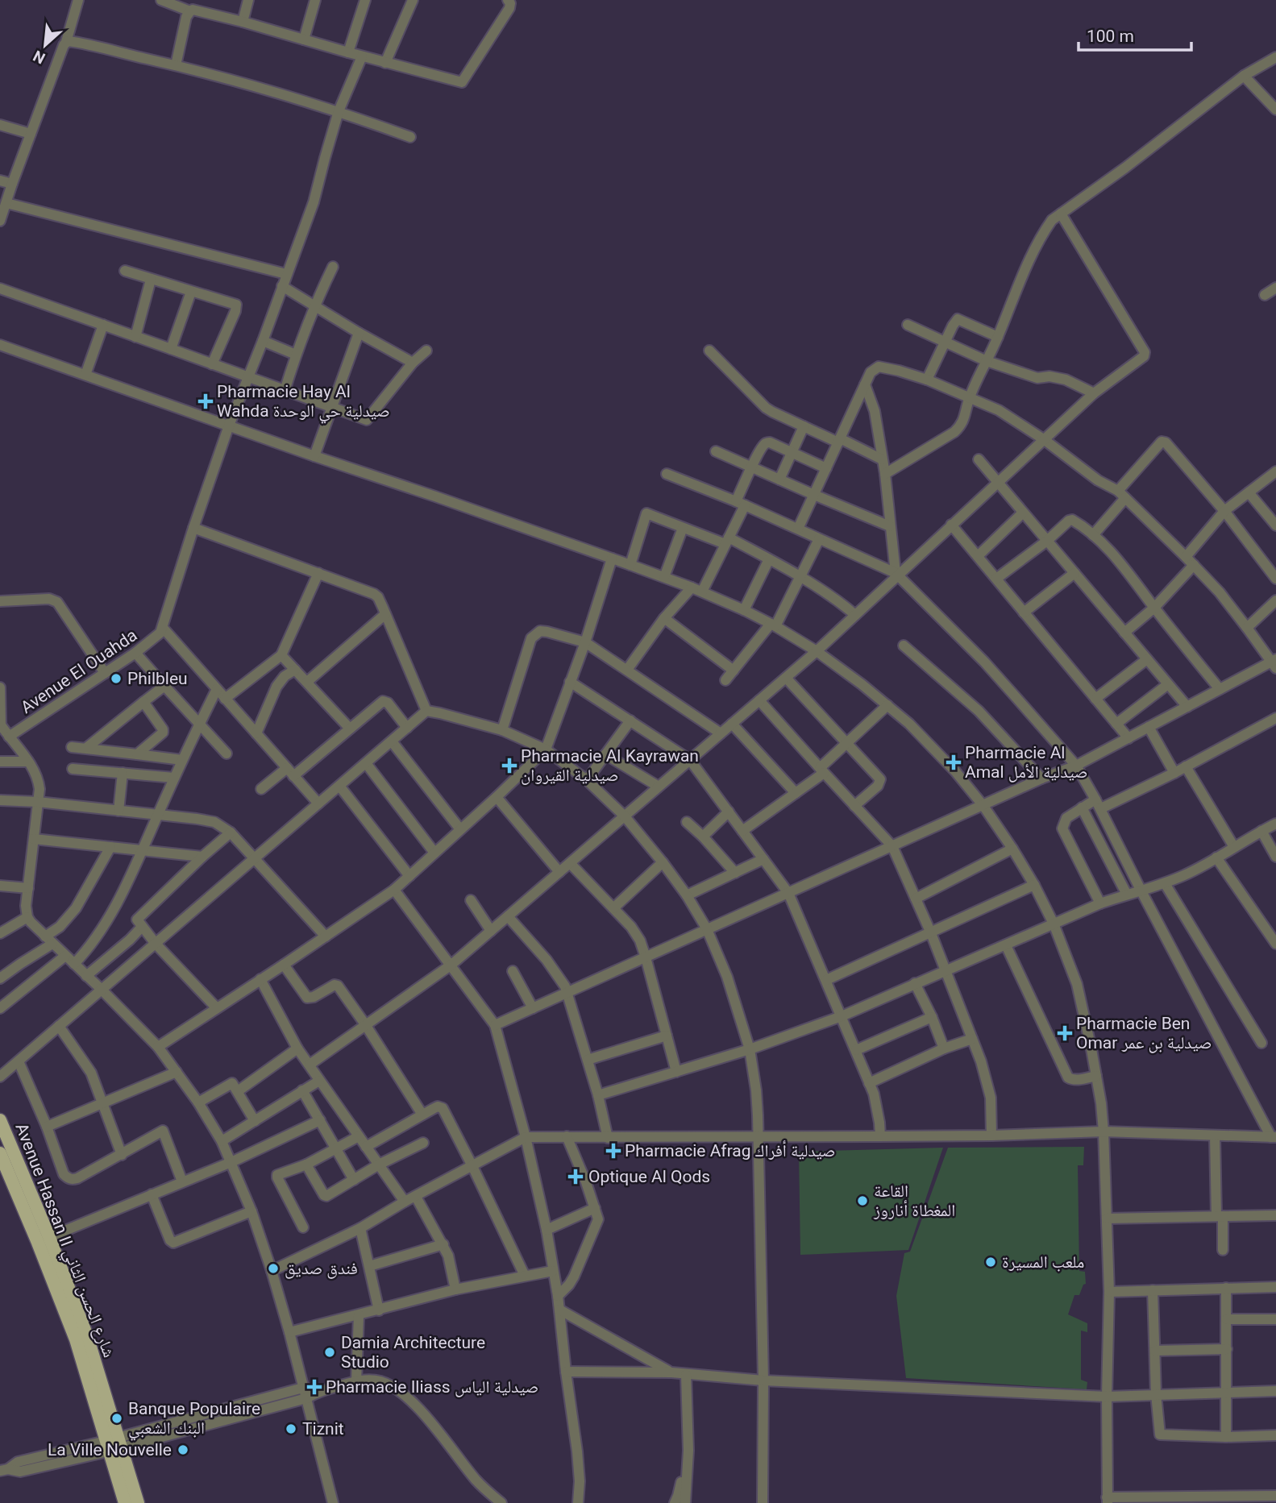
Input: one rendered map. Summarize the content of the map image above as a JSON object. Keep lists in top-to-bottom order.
{
  "streets": {
    "main road": ["Avenue Hassan II شارع الحسن الثاني"],
    "street": ["Avenue El Ouahda"]
  },
  "places": {
    "health": [
      "Pharmacie Hay Al Wahda صيدلية حي الوحدة",
      "Pharmacie Al Amal صيدلية الأمل",
      "Pharmacie Al Kayrawan صيدلية القيروان",
      "Pharmacie Ben Omar صيدلية بن عمر",
      "Pharmacie Afrag صيدلية أفراك",
      "Optique Al Qods",
      "Pharmacie Iliass صيدلية الياس"
    ],
    "other": [
      "Philbleu",
      "القاعة المغطاة أناروز",
      "ملعب المسيرة",
      "فندق صديق",
      "Damia Architecture Studio",
      "Banque Populaire البنك الشعبي",
      "Tiznit",
      "La Ville Nouvelle"
    ]
  },
  "scale_bar": "100 m",
  "north": "bottom left"
}
